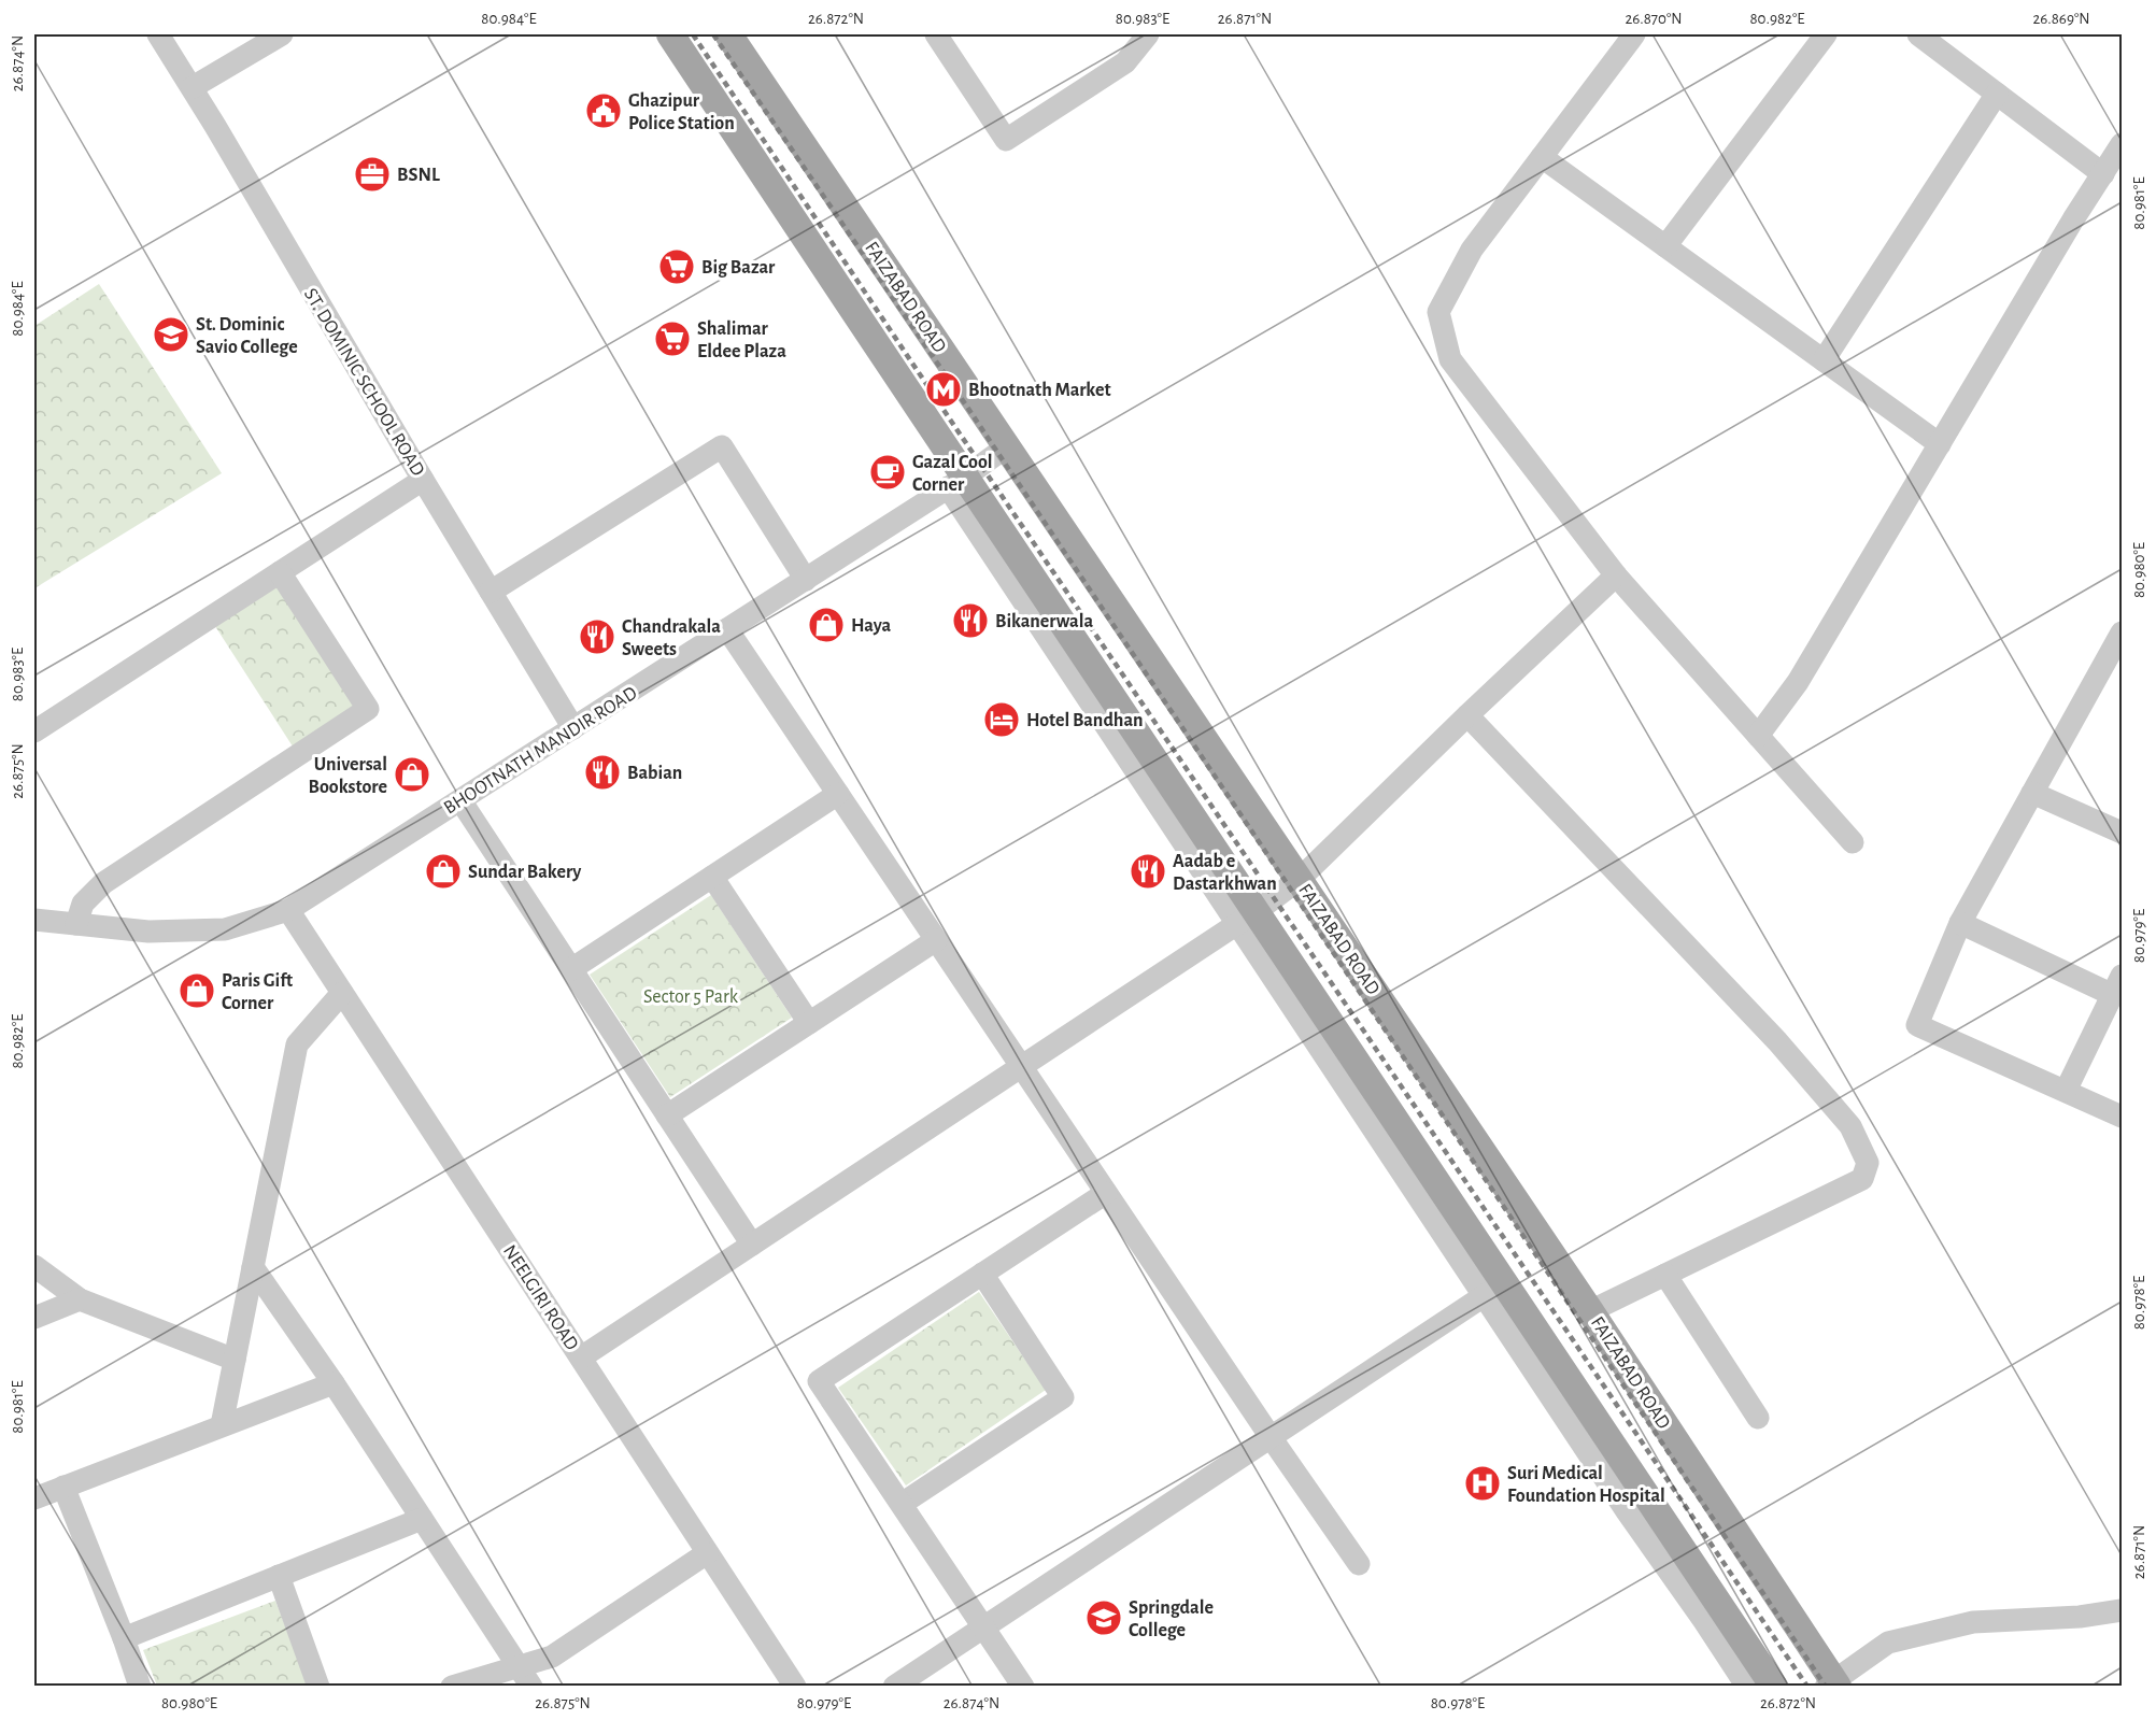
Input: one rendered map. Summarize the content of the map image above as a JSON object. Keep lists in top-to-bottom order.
{
  "streets": {
    "main road": ["FAIZABAD ROAD"],
    "street": ["ST. DOMINIC SCHOOL ROAD", "BHOOTNATH MANDIR ROAD", "NEELGIRI ROAD"]
  },
  "crossings": [
    ["FAIZABAD ROAD", "BHOOTNATH MANDIR ROAD"],
    ["ST. DOMINIC SCHOOL ROAD", "BHOOTNATH MANDIR ROAD"],
    ["BHOOTNATH MANDIR ROAD", "NEELGIRI ROAD"]
  ],
  "parks": ["Sector 5 Park"],
  "places": {
    "public building": ["Ghazipur Police Station"],
    "office": ["BSNL"],
    "supermarket": ["Big Bazar", "Shalimar Eldee Plaza"],
    "school or university": ["St. Dominic Savio College", "Springdale College"],
    "metro station": ["Bhootnath Market"],
    "cafe": ["Gazal Cool Corner"],
    "restaurant": [
      "Bikanerwala",
      "Chandrakala Sweets",
      "Babian",
      "Aadab e Dastarkhwan"
    ],
    "shop": [
      "Haya",
      "Universal Bookstore",
      "Sundar Bakery",
      "Paris Gift Corner"
    ],
    "hotel": ["Hotel Bandhan"],
    "hospital": ["Suri Medical Foundation Hospital"]
  },
  "coordinates": [
    "80.984°E",
    "26.872°N",
    "80.983°E",
    "26.871°N",
    "26.870°N",
    "80.982°E",
    "26.869°N",
    "26.874°N",
    "80.981°E",
    "80.980°E",
    "26.875°N",
    "80.979°E",
    "80.978°E"
  ]
}
